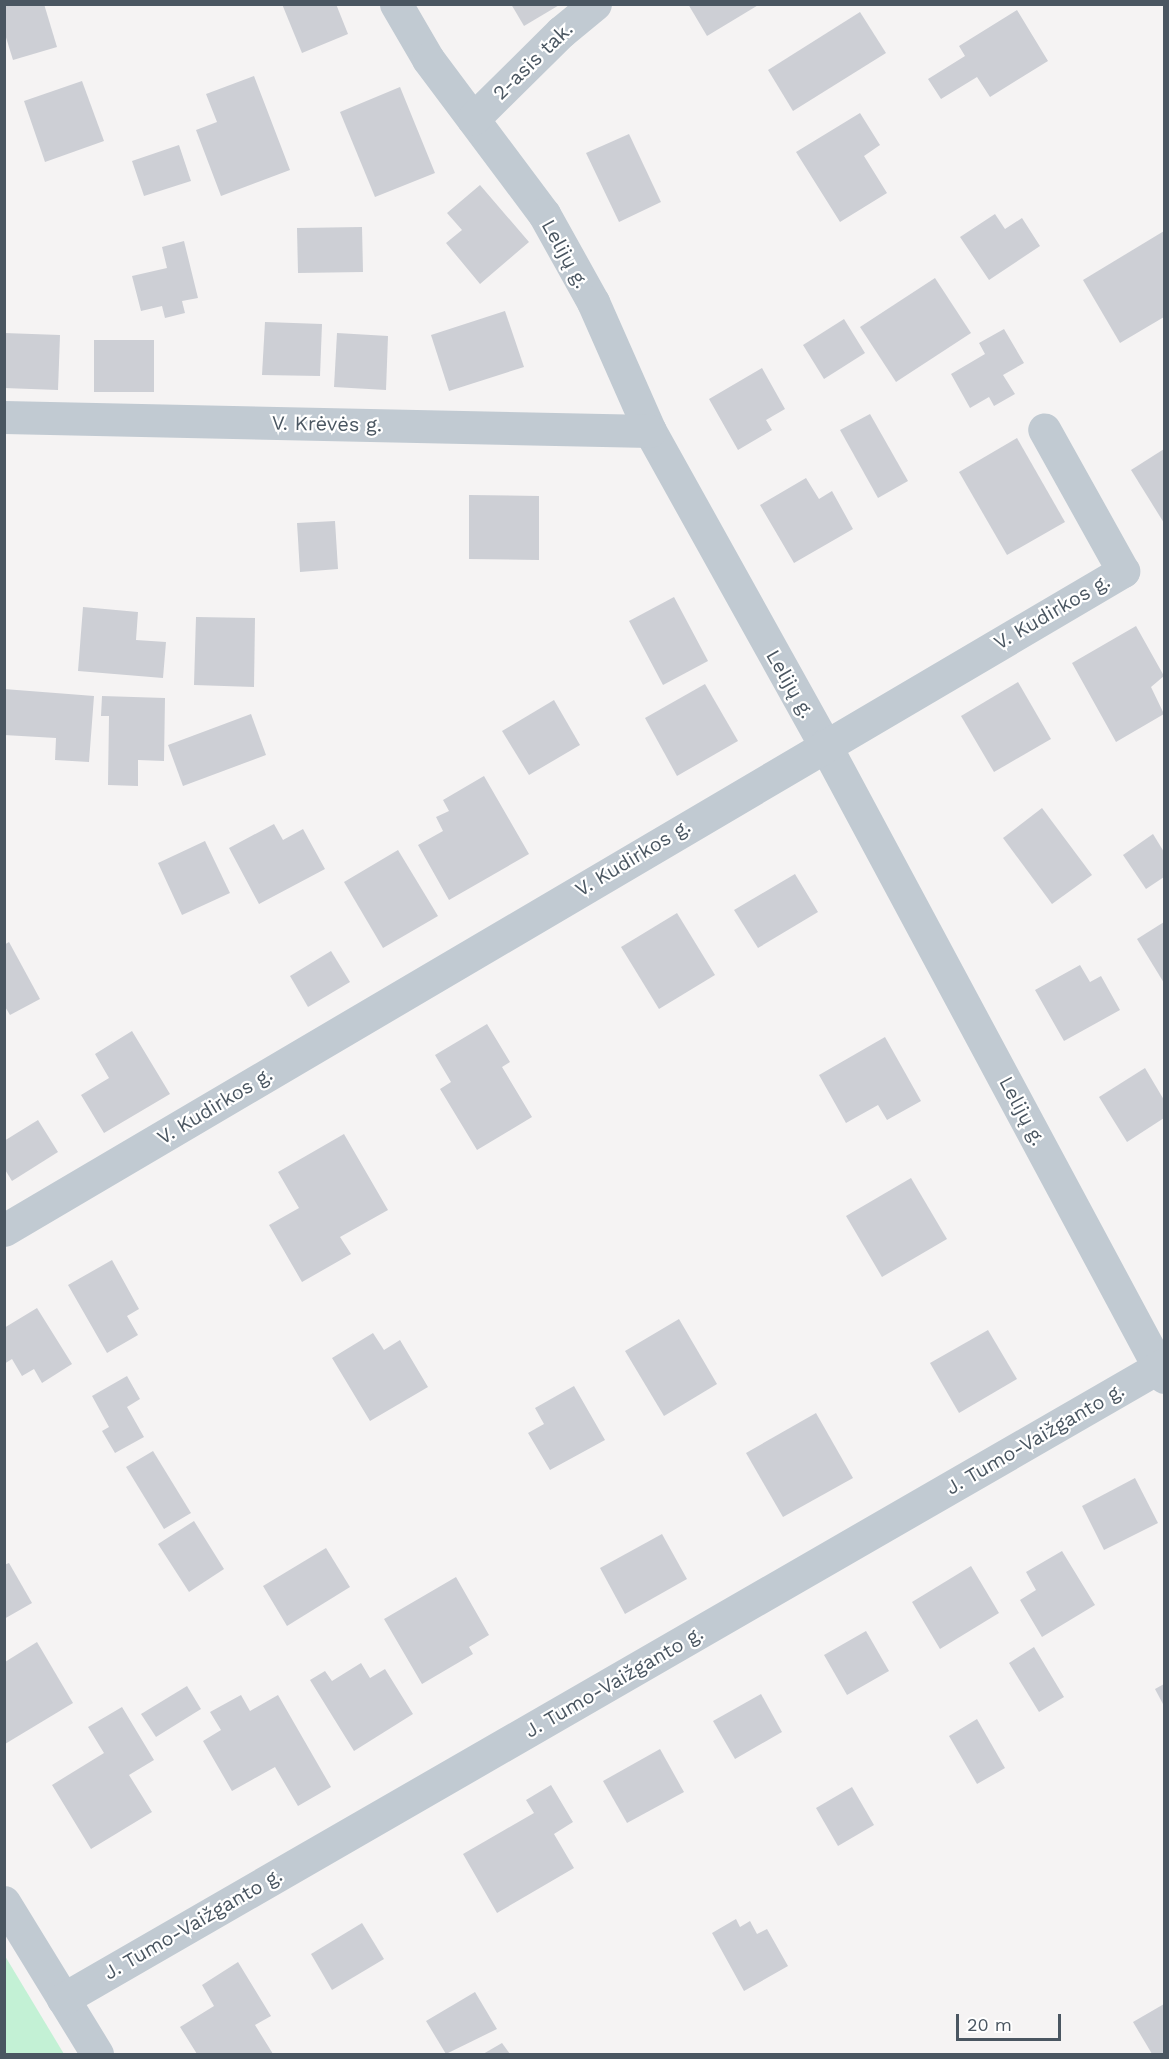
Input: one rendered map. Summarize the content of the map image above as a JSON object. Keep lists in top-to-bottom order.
{
  "streets": {
    "street": [
      "2-asis tak.",
      "Lelijų g.",
      "V. Krėvės g.",
      "V. Kudirkos g.",
      "J. Tumo-Vaižganto g."
    ]
  },
  "crossings": [
    ["2-asis tak.", "Lelijų g."],
    ["Lelijų g.", "V. Krėvės g."],
    ["Lelijų g.", "V. Kudirkos g."],
    ["Lelijų g.", "J. Tumo-Vaižganto g."]
  ],
  "scale_bar": "20 m"
}
